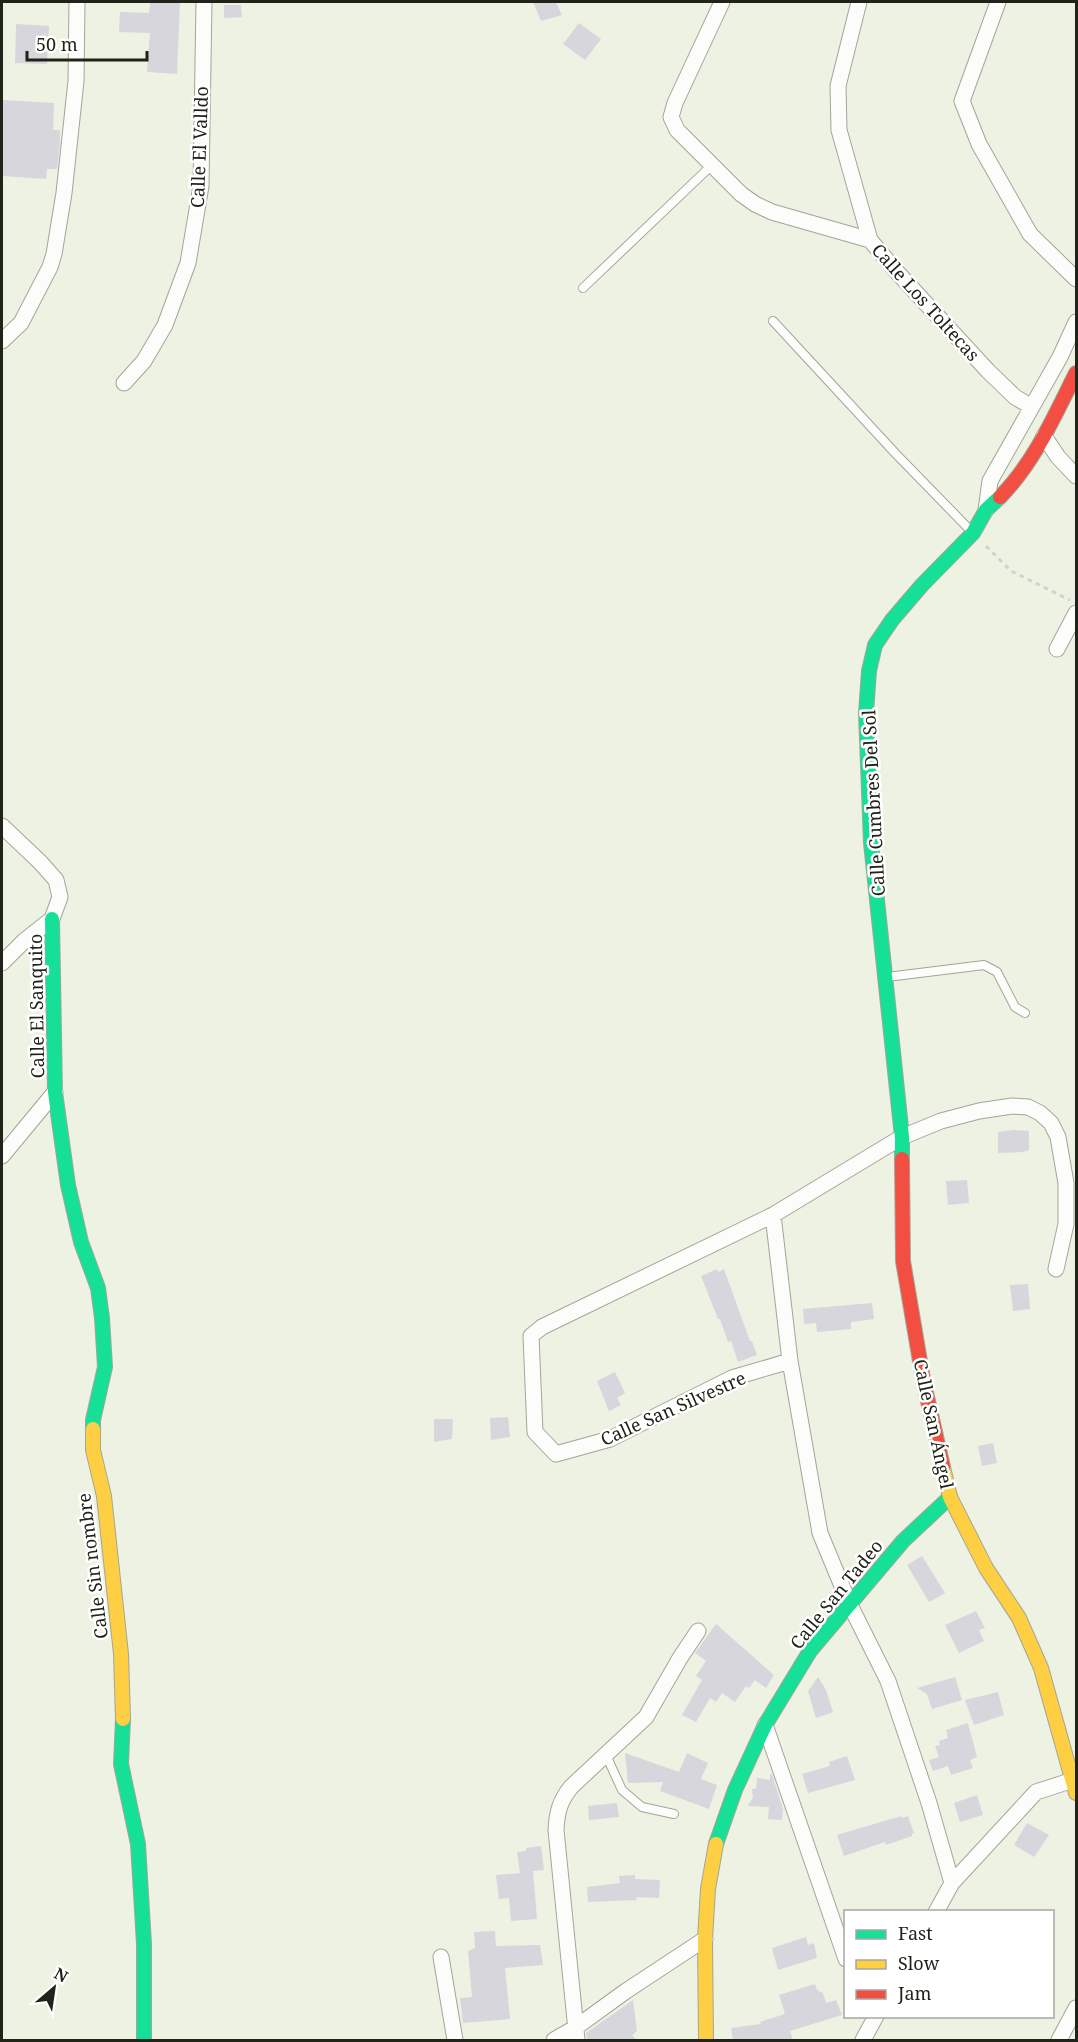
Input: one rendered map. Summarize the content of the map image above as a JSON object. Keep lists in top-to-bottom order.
{
  "streets": {
    "street": [
      "Calle El Valldo",
      "Calle Los Toltecas",
      "Calle Cumbres Del Sol",
      "Calle El Sanquito",
      "Calle San Silvestre",
      "Calle San Ángel",
      "Calle Sin nombre",
      "Calle San Tadeo"
    ]
  },
  "crossings": [
    ["Calle Los Toltecas", "Calle Cumbres Del Sol"],
    ["Calle Cumbres Del Sol", "Calle San Ángel"],
    ["Calle El Sanquito", "Calle Sin nombre"],
    ["Calle San Ángel", "Calle San Tadeo"]
  ],
  "legend": ["Fast", "Slow", "Jam"],
  "scale_bar": "50 m",
  "north": "top right"
}
